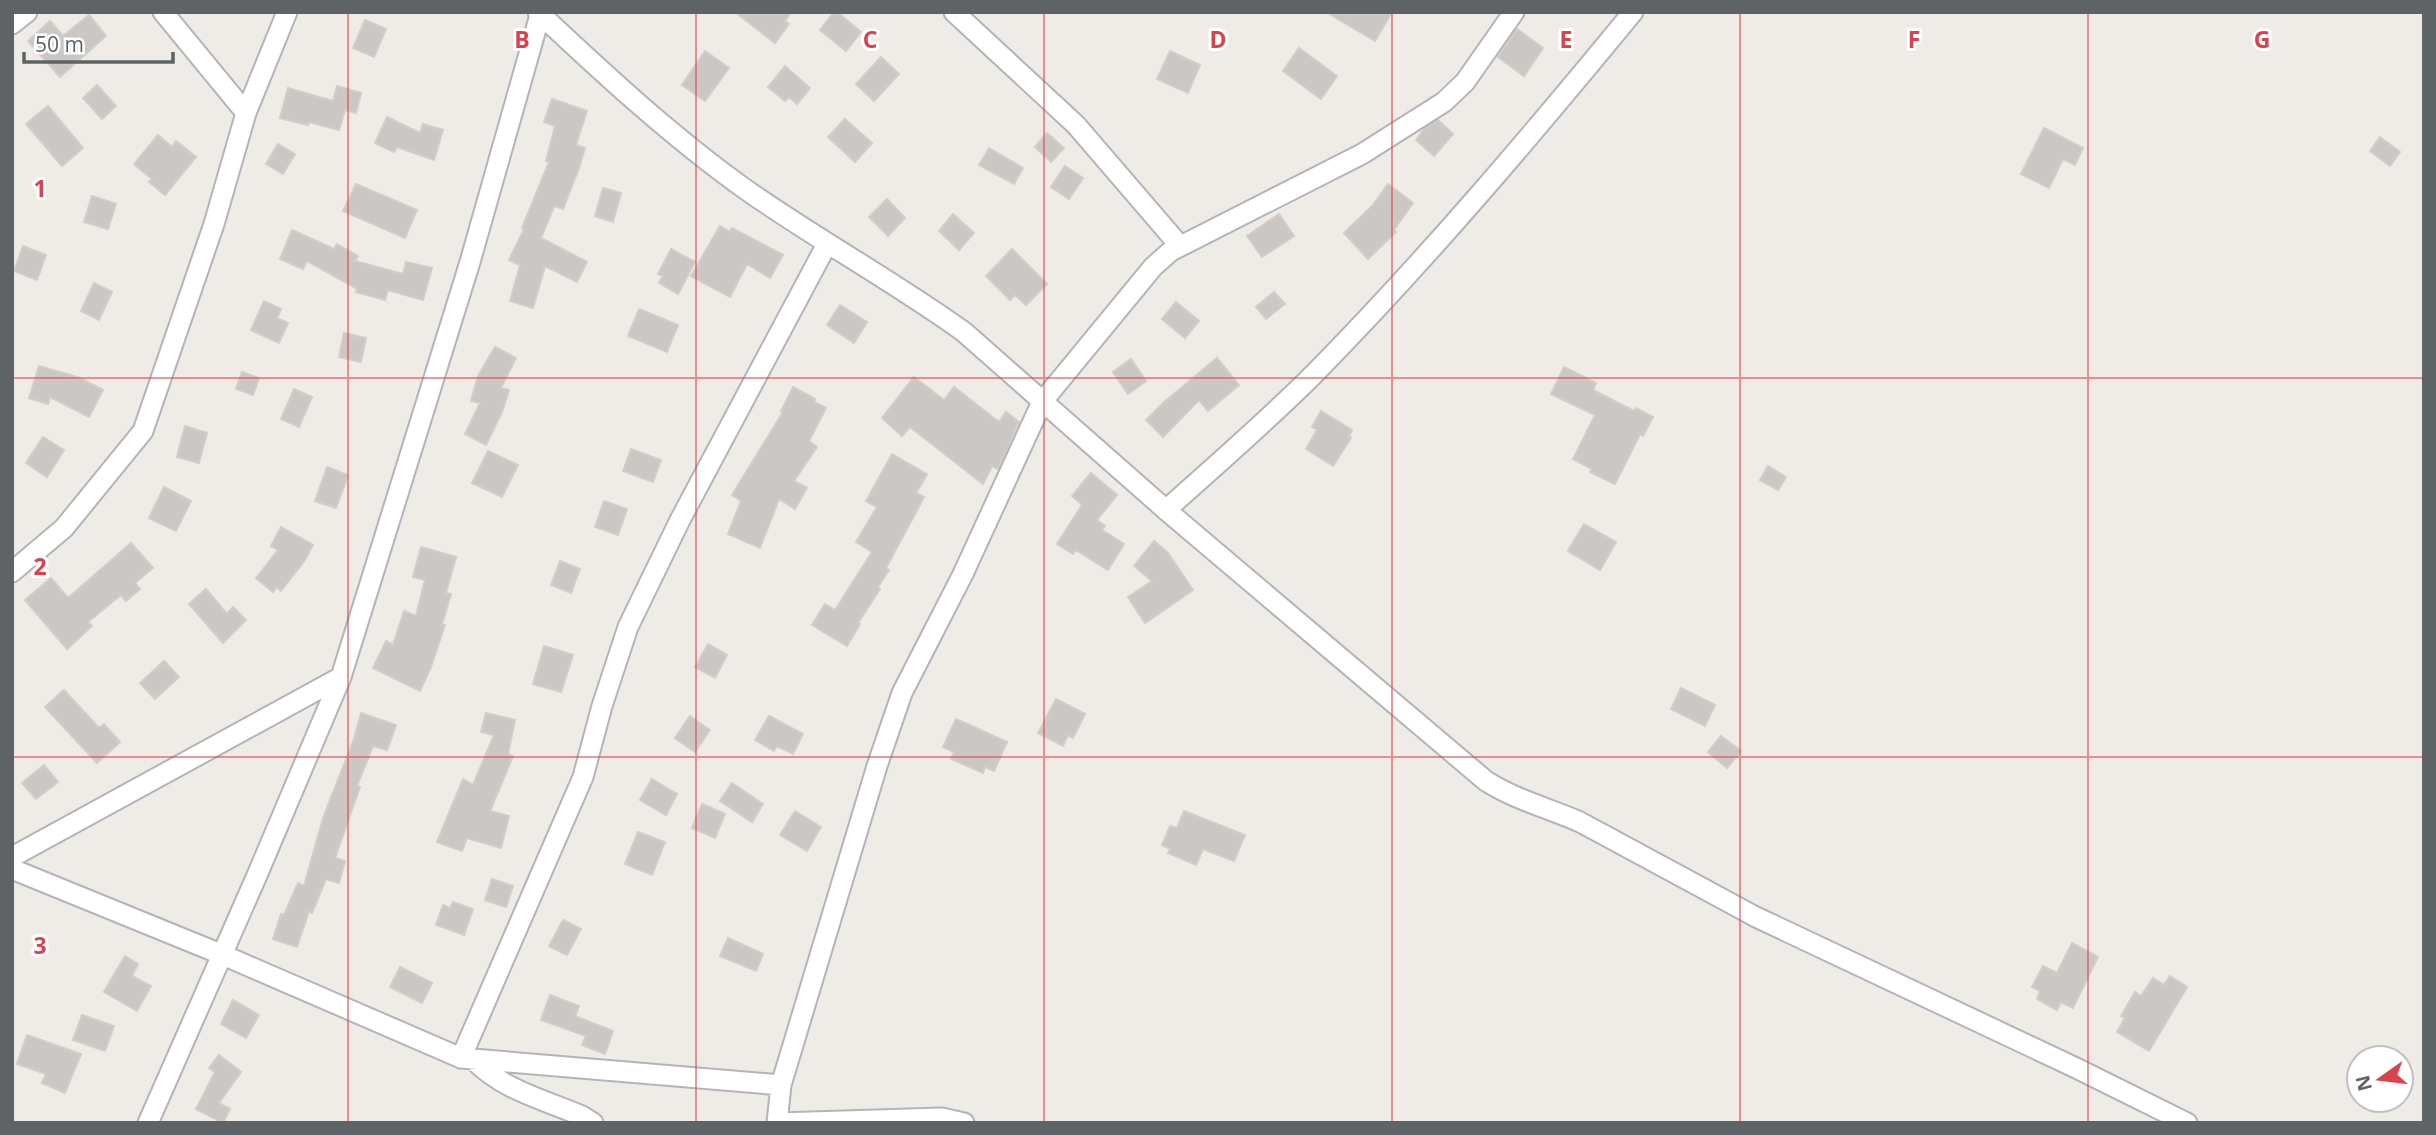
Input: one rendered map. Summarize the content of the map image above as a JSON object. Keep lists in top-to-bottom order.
{
  "scale_bar": "50 m",
  "north": "left",
  "grid": {
    "columns": [
      "B",
      "C",
      "D",
      "E",
      "F",
      "G"
    ],
    "rows": ["1", "2", "3"]
  }
}
